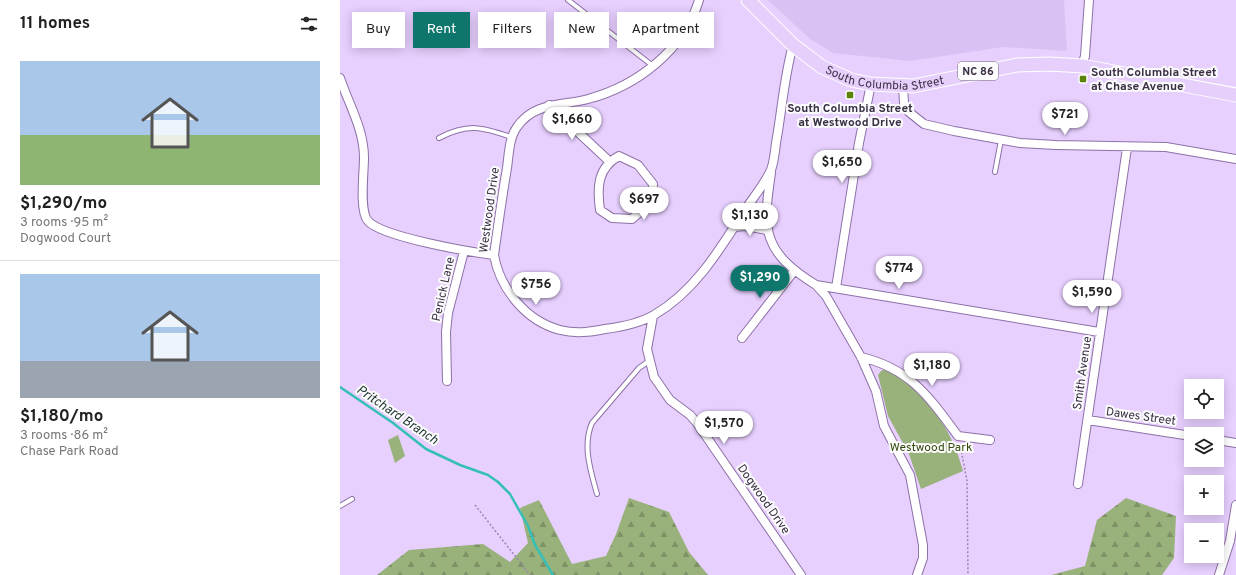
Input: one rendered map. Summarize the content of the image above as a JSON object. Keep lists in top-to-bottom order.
{
  "streets": {
    "main road": ["NC 86", "South Columbia Street"],
    "street": [
      "Westwood Drive",
      "Penick Lane",
      "Smith Avenue",
      "Dawes Street",
      "Dogwood Drive"
    ]
  },
  "crossings": [
    ["South Columbia Street", "Westwood Drive"],
    ["Westwood Drive", "Dogwood Drive"],
    ["Smith Avenue", "Dawes Street"]
  ],
  "water": ["Pritchard Branch"],
  "parks": ["Westwood Park"],
  "places": {
    "transit": ["South Columbia Street at Chase Avenue", "South Columbia Street at Westwood Drive"]
  },
  "page": {
    "heading": "11 homes",
    "chip": [
      "Buy",
      "Rent",
      "Filters",
      "New",
      "Apartment"
    ],
    "list": [
      {
        "name": "$1,290/mo",
        "note": "3 rooms · 95 m² · Dogwood Court"
      },
      {
        "name": "$1,180/mo",
        "note": "3 rooms · 86 m² · Chase Park Road"
      }
    ],
    "price": [
      "$721",
      "$1,660",
      "$1,650",
      "$697",
      "$1,130",
      "$774",
      "$1,290",
      "$756",
      "$1,590",
      "$1,180",
      "$1,570"
    ],
    "map_buttons": ["+", "−"]
  }
}
